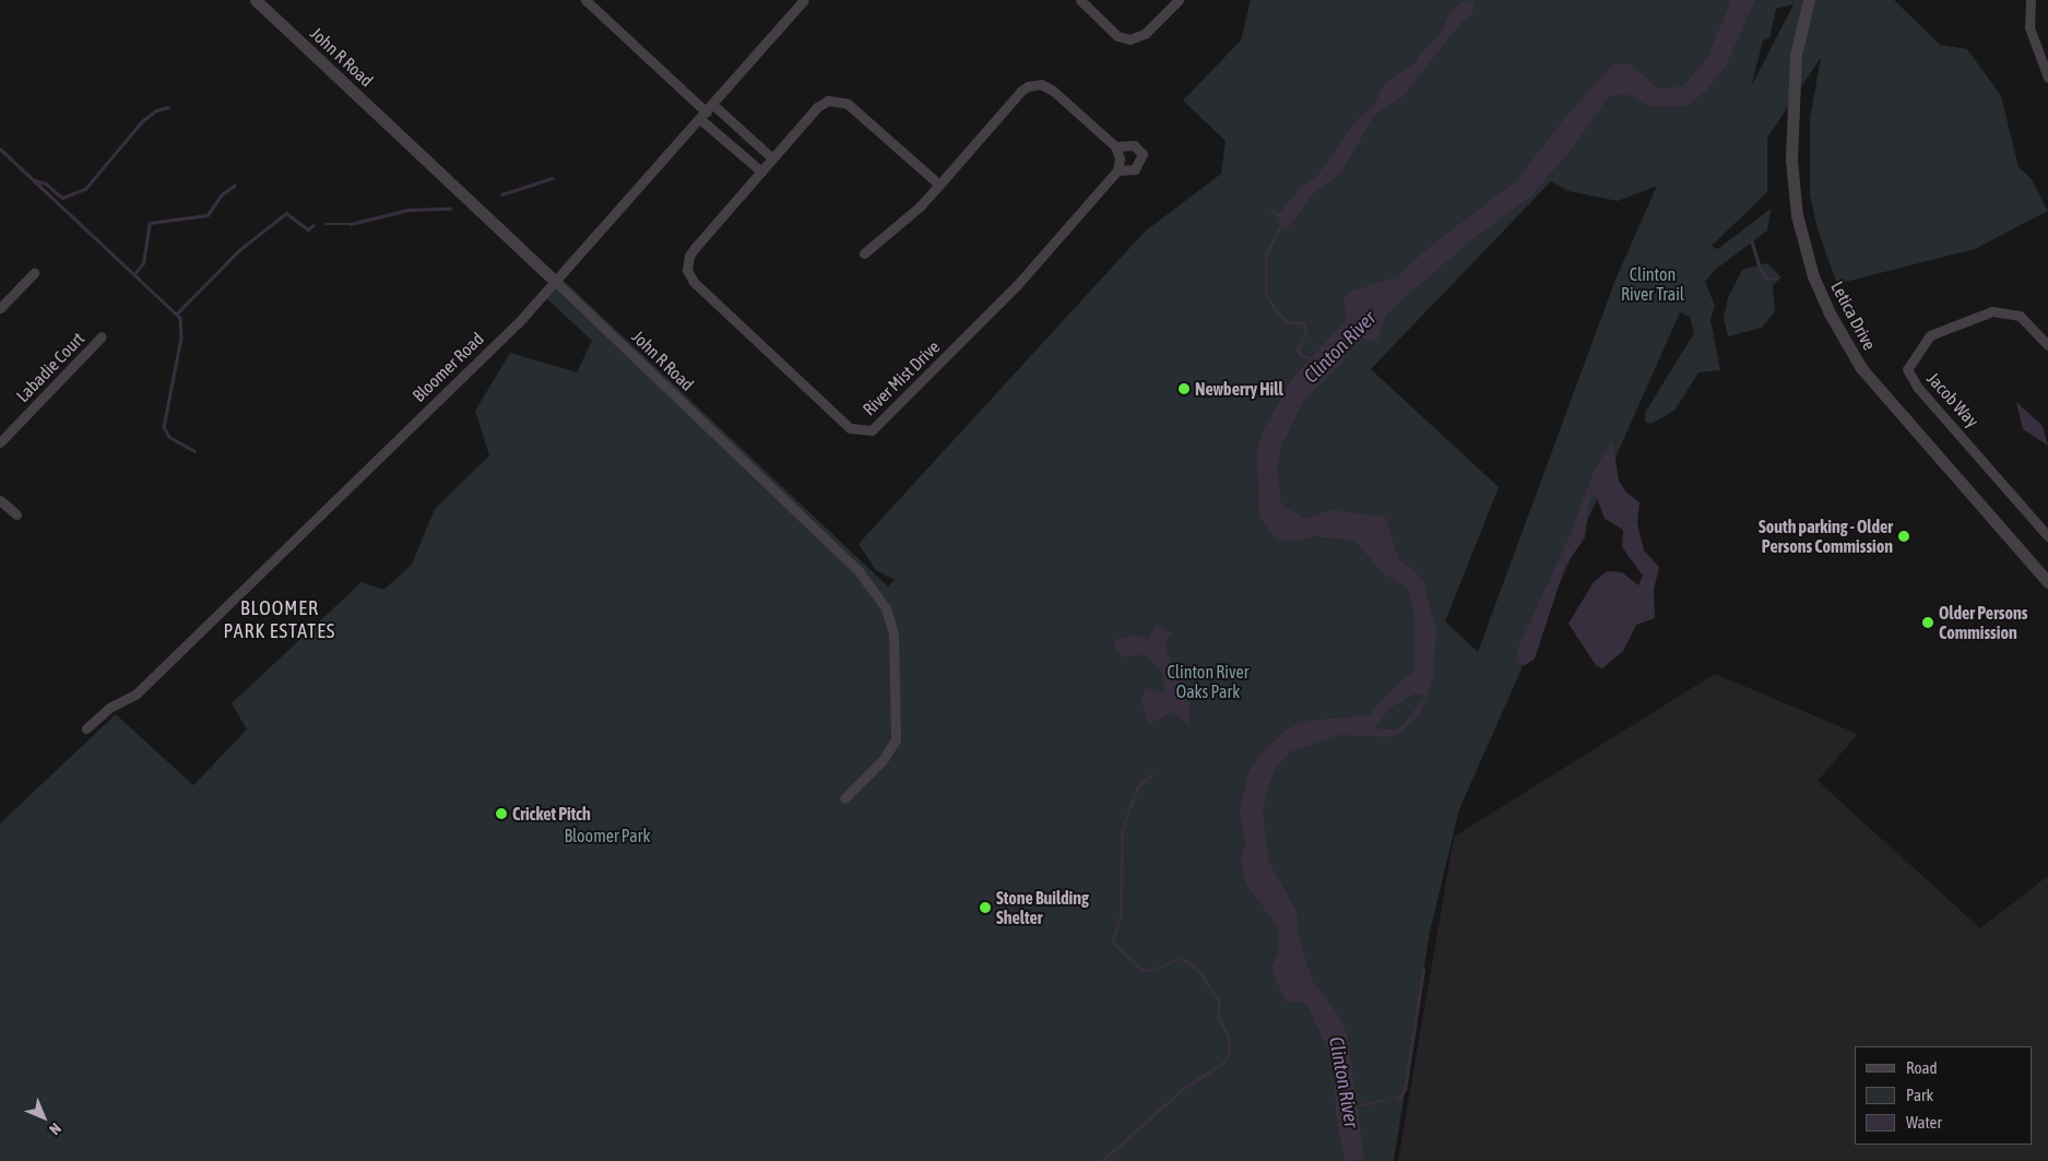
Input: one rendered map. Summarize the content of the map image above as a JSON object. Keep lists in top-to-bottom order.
{
  "streets": {
    "street": [
      "John R Road",
      "Letica Drive",
      "Labadie Court",
      "Bloomer Road",
      "River Mist Drive",
      "Jacob Way"
    ]
  },
  "crossings": [
    ["John R Road", "Bloomer Road"]
  ],
  "districts": ["BLOOMER PARK ESTATES"],
  "water": ["Clinton River"],
  "parks": ["Clinton River Trail", "Clinton River Oaks Park", "Bloomer Park"],
  "places": [
    "Newberry Hill",
    "South parking - Older Persons Commission",
    "Older Persons Commission",
    "Cricket Pitch",
    "Stone Building Shelter"
  ],
  "legend": ["Road", "Park", "Water"],
  "north": "bottom right"
}
